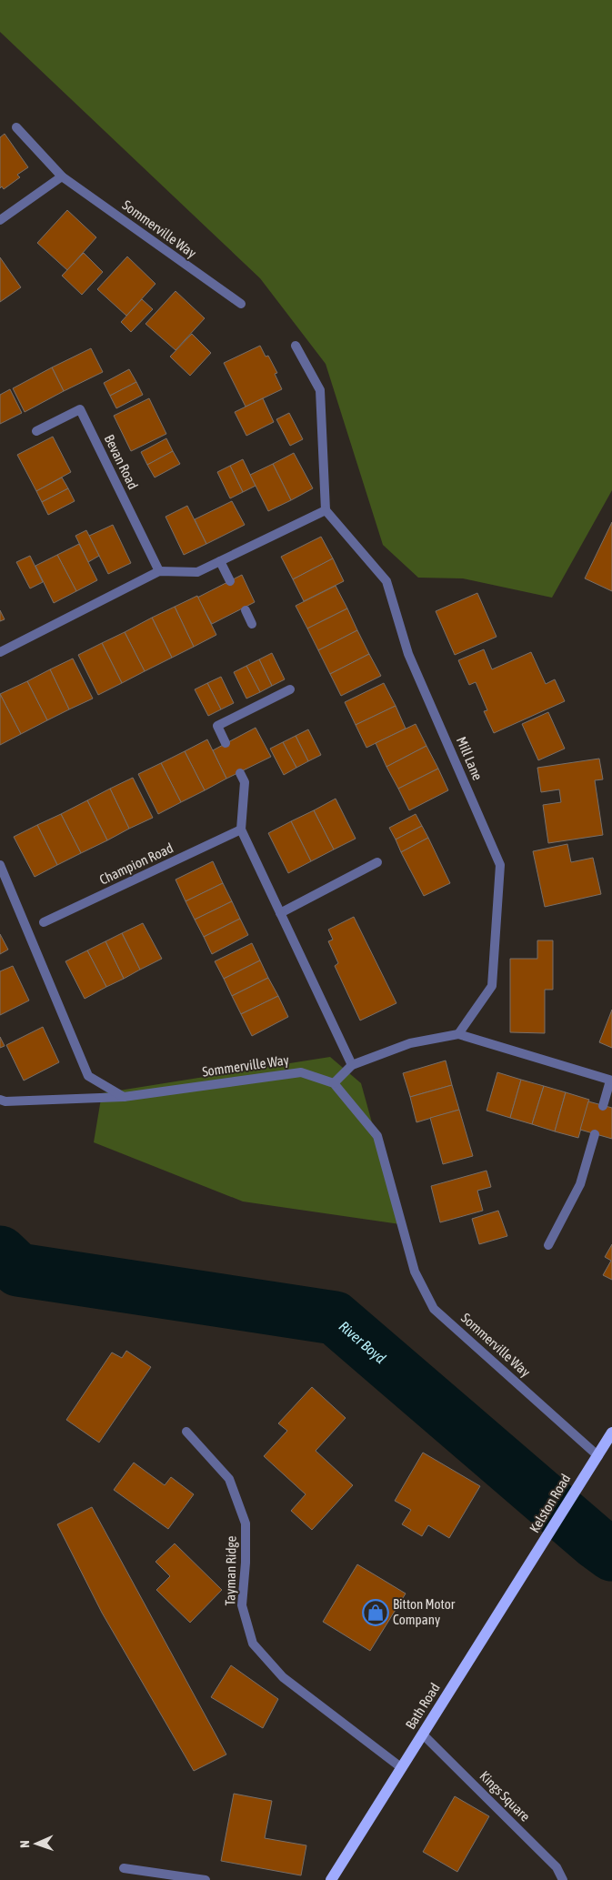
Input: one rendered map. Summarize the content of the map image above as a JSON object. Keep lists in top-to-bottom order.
{
  "streets": {
    "main road": ["Kelston Road", "Bath Road"],
    "street": [
      "Sommerville Way",
      "Bevan Road",
      "Mill Lane",
      "Champion Road",
      "Tayman Ridge",
      "Kings Square"
    ]
  },
  "crossings": [
    ["Sommerville Way", "Kelston Road"],
    ["Kelston Road", "Bath Road"],
    ["Tayman Ridge", "Bath Road"],
    ["Bath Road", "Kings Square"]
  ],
  "water": ["River Boyd"],
  "places": {
    "shop": ["Bitton Motor Company"]
  },
  "north": "left"
}
